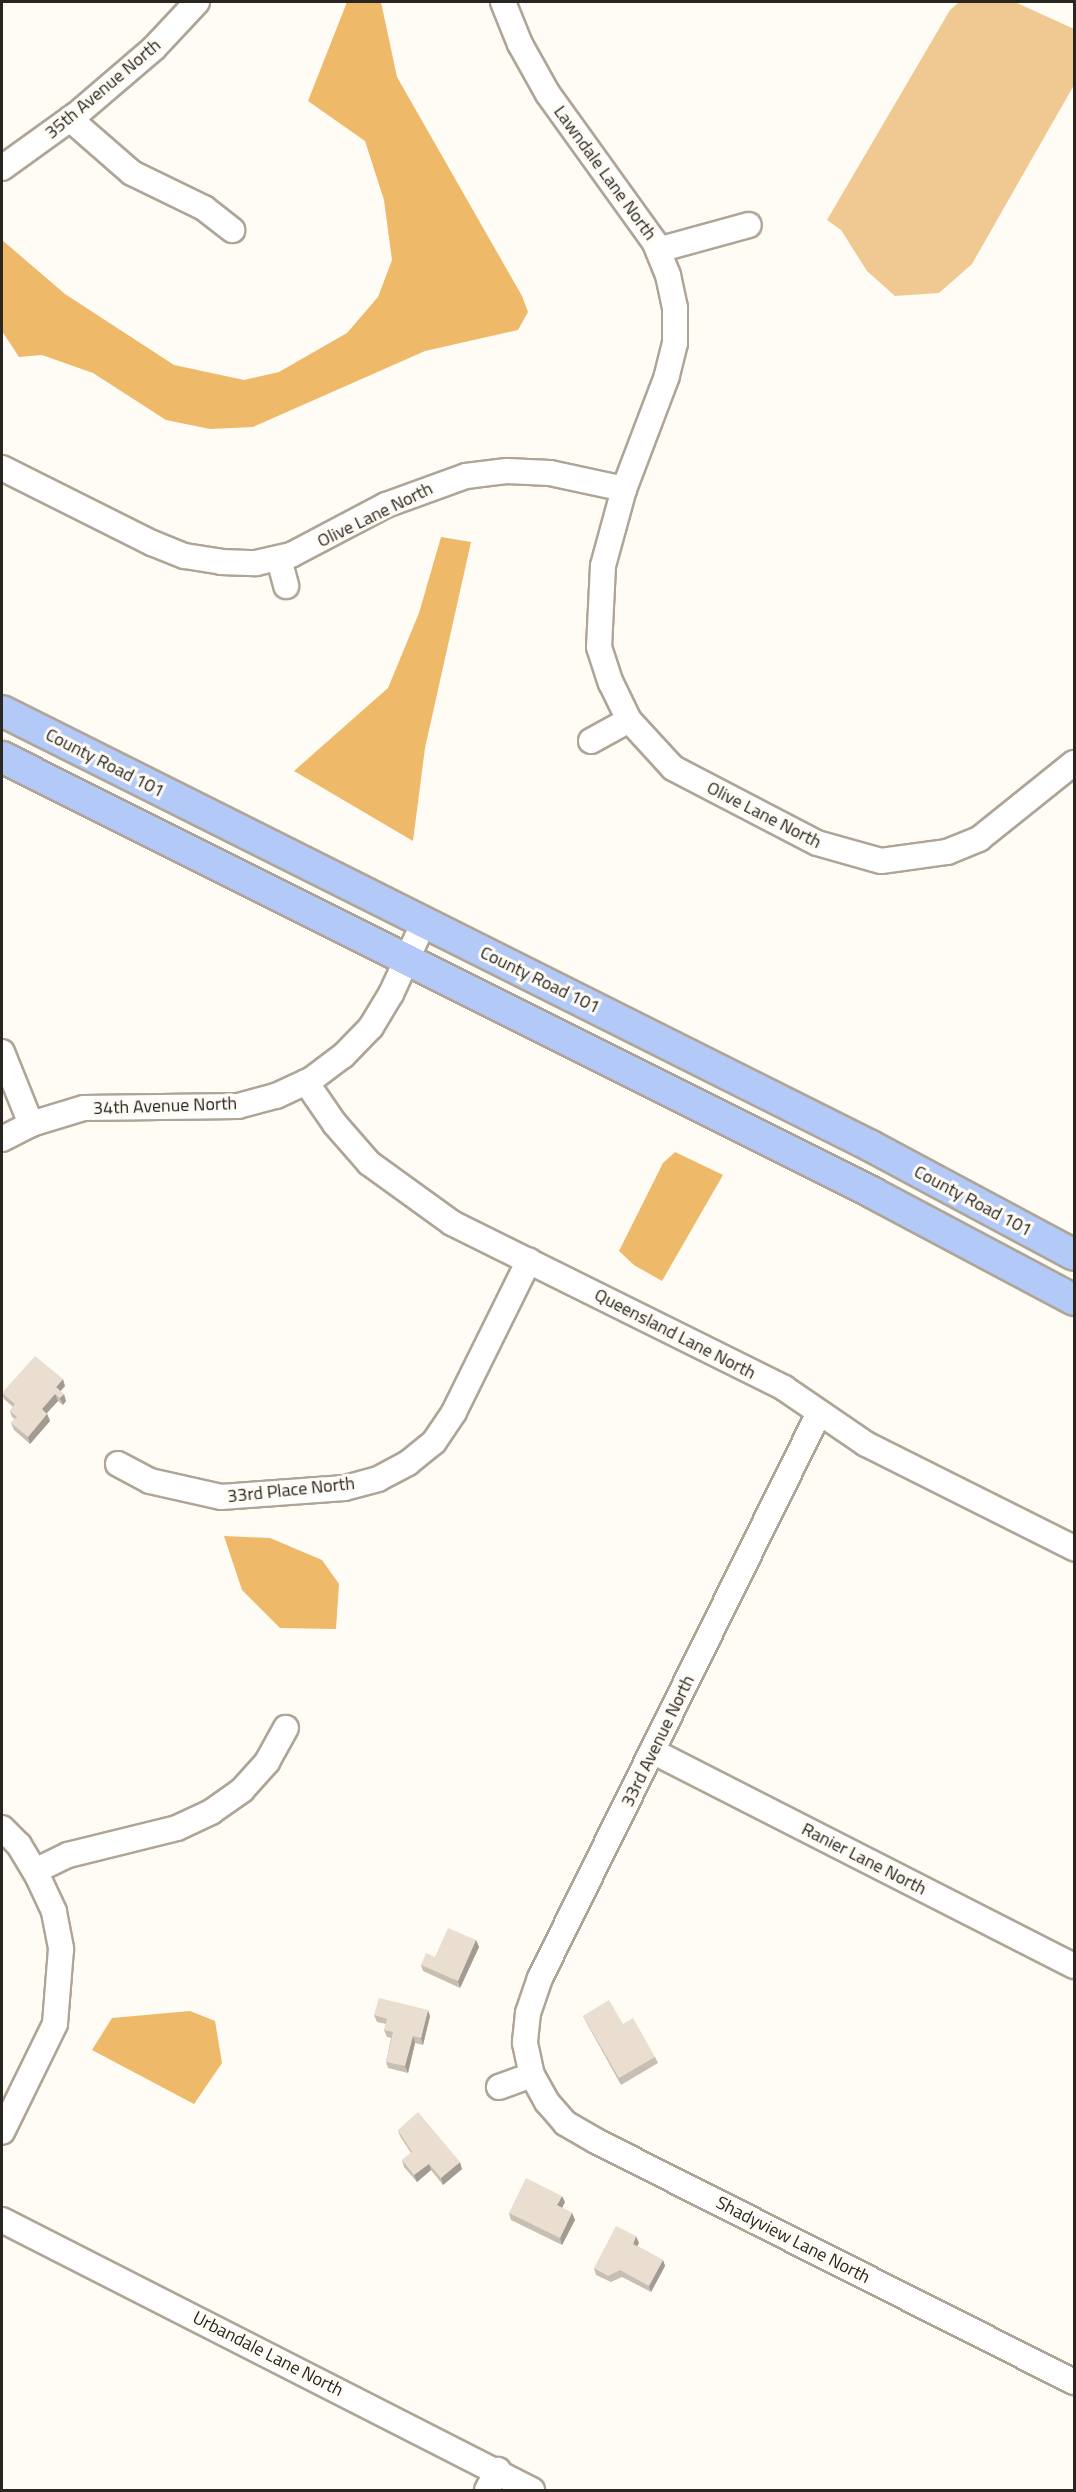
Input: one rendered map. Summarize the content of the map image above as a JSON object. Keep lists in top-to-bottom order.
{
  "streets": {
    "main road": ["County Road 101"],
    "street": [
      "35th Avenue North",
      "Lawndale Lane North",
      "Olive Lane North",
      "34th Avenue North",
      "Queensland Lane North",
      "33rd Place North",
      "33rd Avenue North",
      "Ranier Lane North",
      "Shadyview Lane North",
      "Urbandale Lane North"
    ]
  },
  "crossings": [
    ["Lawndale Lane North", "Olive Lane North"],
    ["County Road 101", "34th Avenue North"],
    ["34th Avenue North", "Queensland Lane North"],
    ["Queensland Lane North", "33rd Place North"],
    ["Queensland Lane North", "33rd Avenue North"],
    ["33rd Avenue North", "Ranier Lane North"],
    ["33rd Avenue North", "Shadyview Lane North"]
  ]
}
